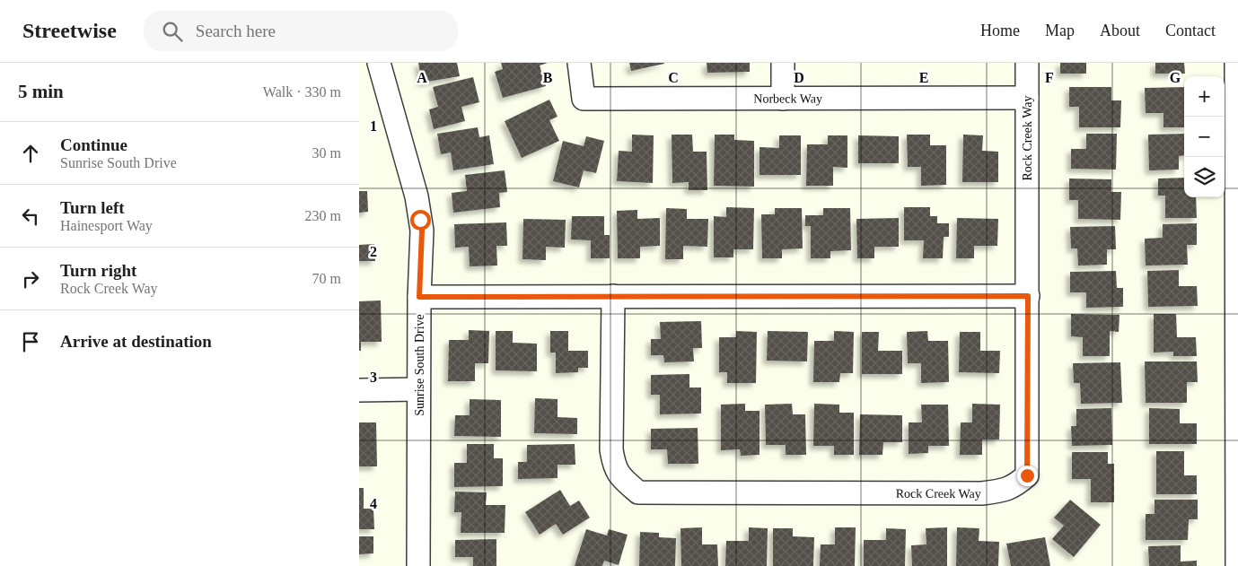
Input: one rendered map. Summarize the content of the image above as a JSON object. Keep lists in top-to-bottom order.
{
  "streets": {
    "street": ["Norbeck Way", "Rock Creek Way", "Sunrise South Drive"]
  },
  "crossings": [
    ["Norbeck Way", "Rock Creek Way"]
  ],
  "page": {
    "header": "Streetwise",
    "search": "Search here",
    "nav": [
      "Home",
      "Map",
      "About",
      "Contact"
    ],
    "heading": ["5 min", "Walk · 330 m"],
    "map_buttons": ["+", "−"],
    "list": [
      ["Continue", "Sunrise South Drive", "30 m"],
      ["Turn left", "Hainesport Way", "230 m"],
      ["Turn right", "Rock Creek Way", "70 m"],
      "Arrive at destination"
    ]
  },
  "grid": {
    "columns": [
      "A",
      "B",
      "C",
      "D",
      "E",
      "F",
      "G"
    ],
    "rows": [
      "1",
      "2",
      "3",
      "4"
    ]
  }
}
